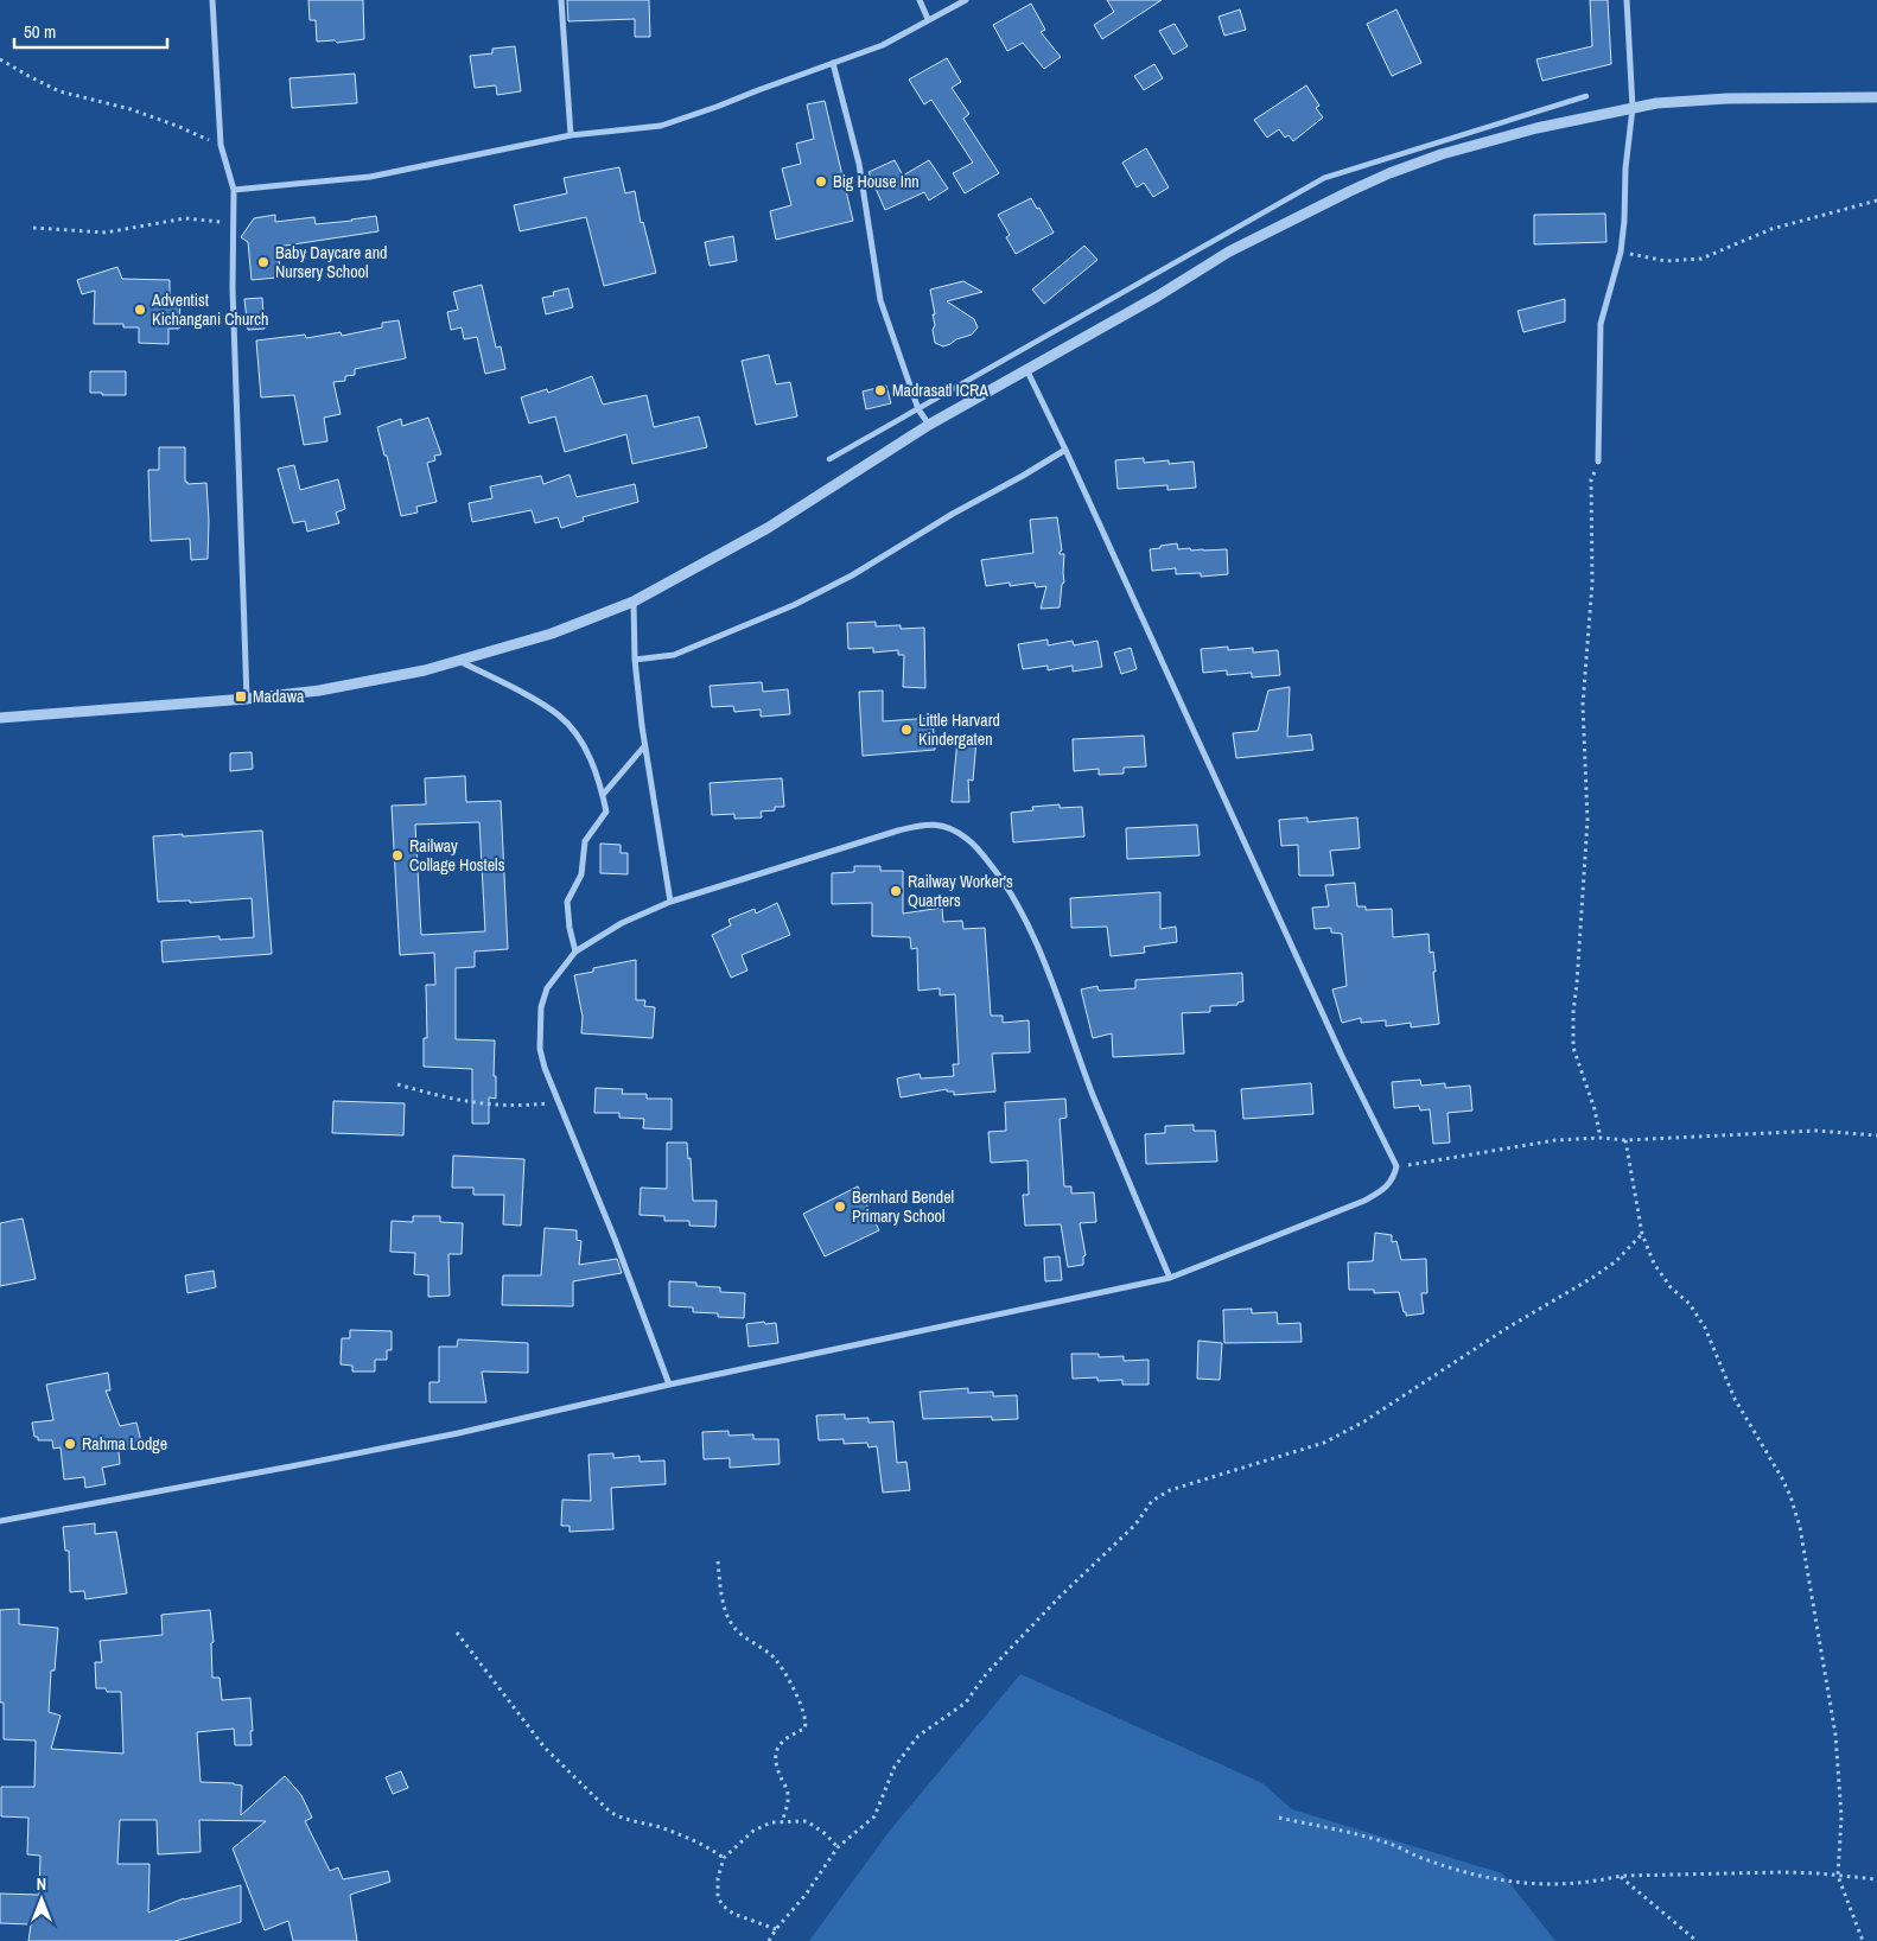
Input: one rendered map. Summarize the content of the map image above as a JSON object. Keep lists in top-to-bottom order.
{
  "places": {
    "other": [
      "Big House Inn",
      "Baby Daycare and Nursery School",
      "Adventist Kichangani Church",
      "Madrasatl ICRA",
      "Little Harvard Kindergaten",
      "Railway Collage Hostels",
      "Railway Worker's Quarters",
      "Bernhard Bendel Primary School",
      "Rahma Lodge"
    ],
    "transit": ["Madawa"]
  },
  "scale_bar": "50 m",
  "north": "top"
}
